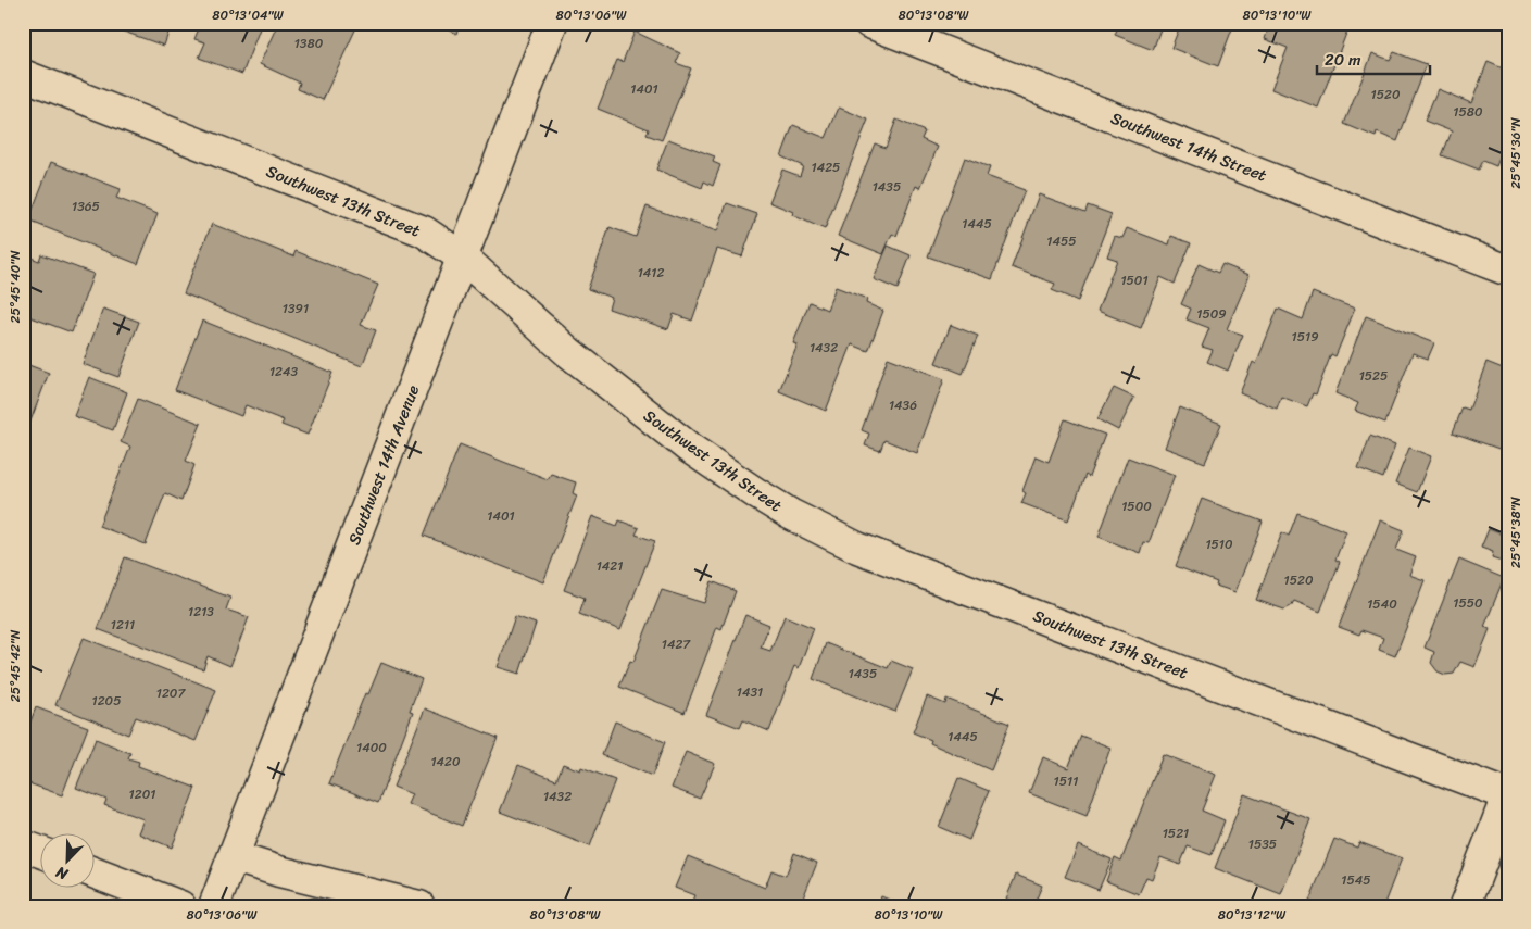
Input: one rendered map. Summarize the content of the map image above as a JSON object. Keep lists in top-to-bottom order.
{
  "streets": {
    "street": ["Southwest 14th Street", "Southwest 13th Street", "Southwest 14th Avenue"]
  },
  "crossings": [
    ["Southwest 13th Street", "Southwest 14th Avenue"]
  ],
  "house_numbers": [
    "1380",
    "1401",
    "1520",
    "1580",
    "1425",
    "1435",
    "1365",
    "1445",
    "1455",
    "1412",
    "1501",
    "1391",
    "1509",
    "1519",
    "1432",
    "1243",
    "1525",
    "1436",
    "1500",
    "1401",
    "1510",
    "1421",
    "1520",
    "1550",
    "1540",
    "1213",
    "1211",
    "1427",
    "1435",
    "1431",
    "1207",
    "1205",
    "1445",
    "1400",
    "1420",
    "1511",
    "1201",
    "1432",
    "1521",
    "1535",
    "1545"
  ],
  "scale_bar": "20 m",
  "north": "bottom left",
  "coordinates": [
    "80°13'04\"W",
    "80°13'06\"W",
    "80°13'08\"W",
    "80°13'10\"W",
    "25°45'36\"N",
    "25°45'40\"N",
    "25°45'38\"N",
    "25°45'42\"N",
    "80°13'12\"W"
  ]
}
